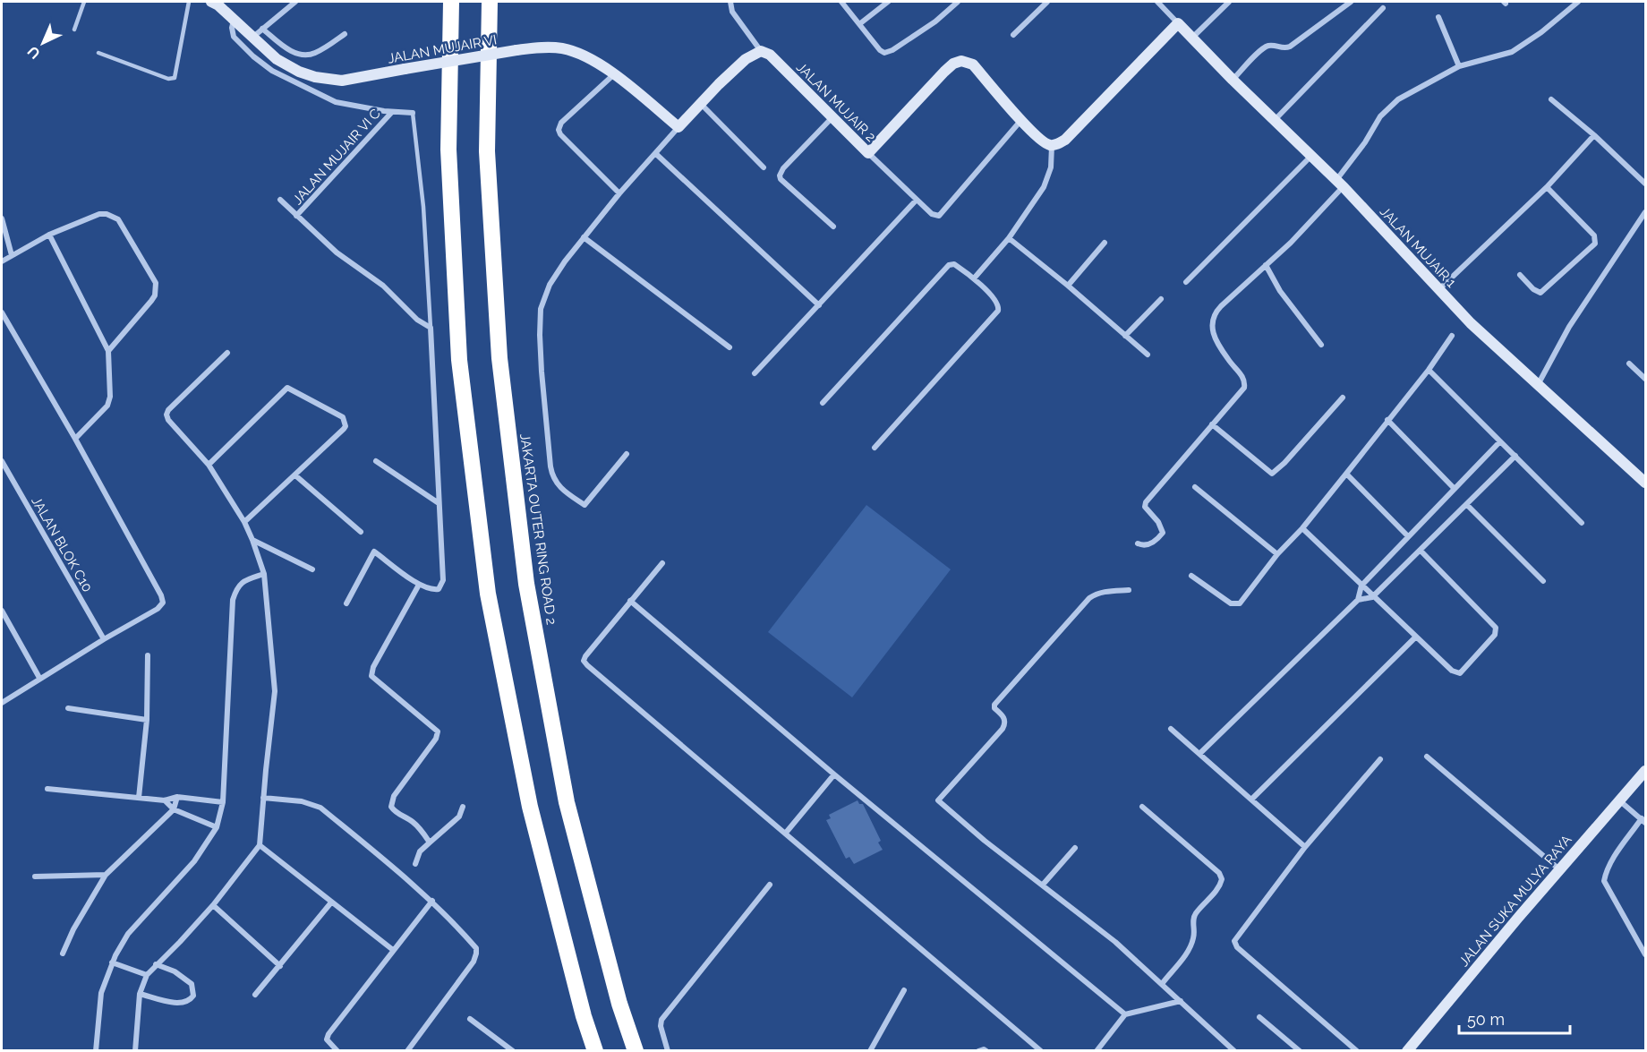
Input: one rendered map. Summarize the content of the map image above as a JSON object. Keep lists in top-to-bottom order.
{
  "streets": {
    "highway": ["JAKARTA OUTER RING ROAD 2"],
    "street": [
      "JALAN MUJAIR VI",
      "JALAN MUJAIR 2",
      "JALAN MUJAIR VI C",
      "JALAN MUJAIR 1",
      "JALAN BLOK C10",
      "JALAN SUKA MULYA RAYA"
    ]
  },
  "scale_bar": "50 m",
  "north": "bottom left"
}
